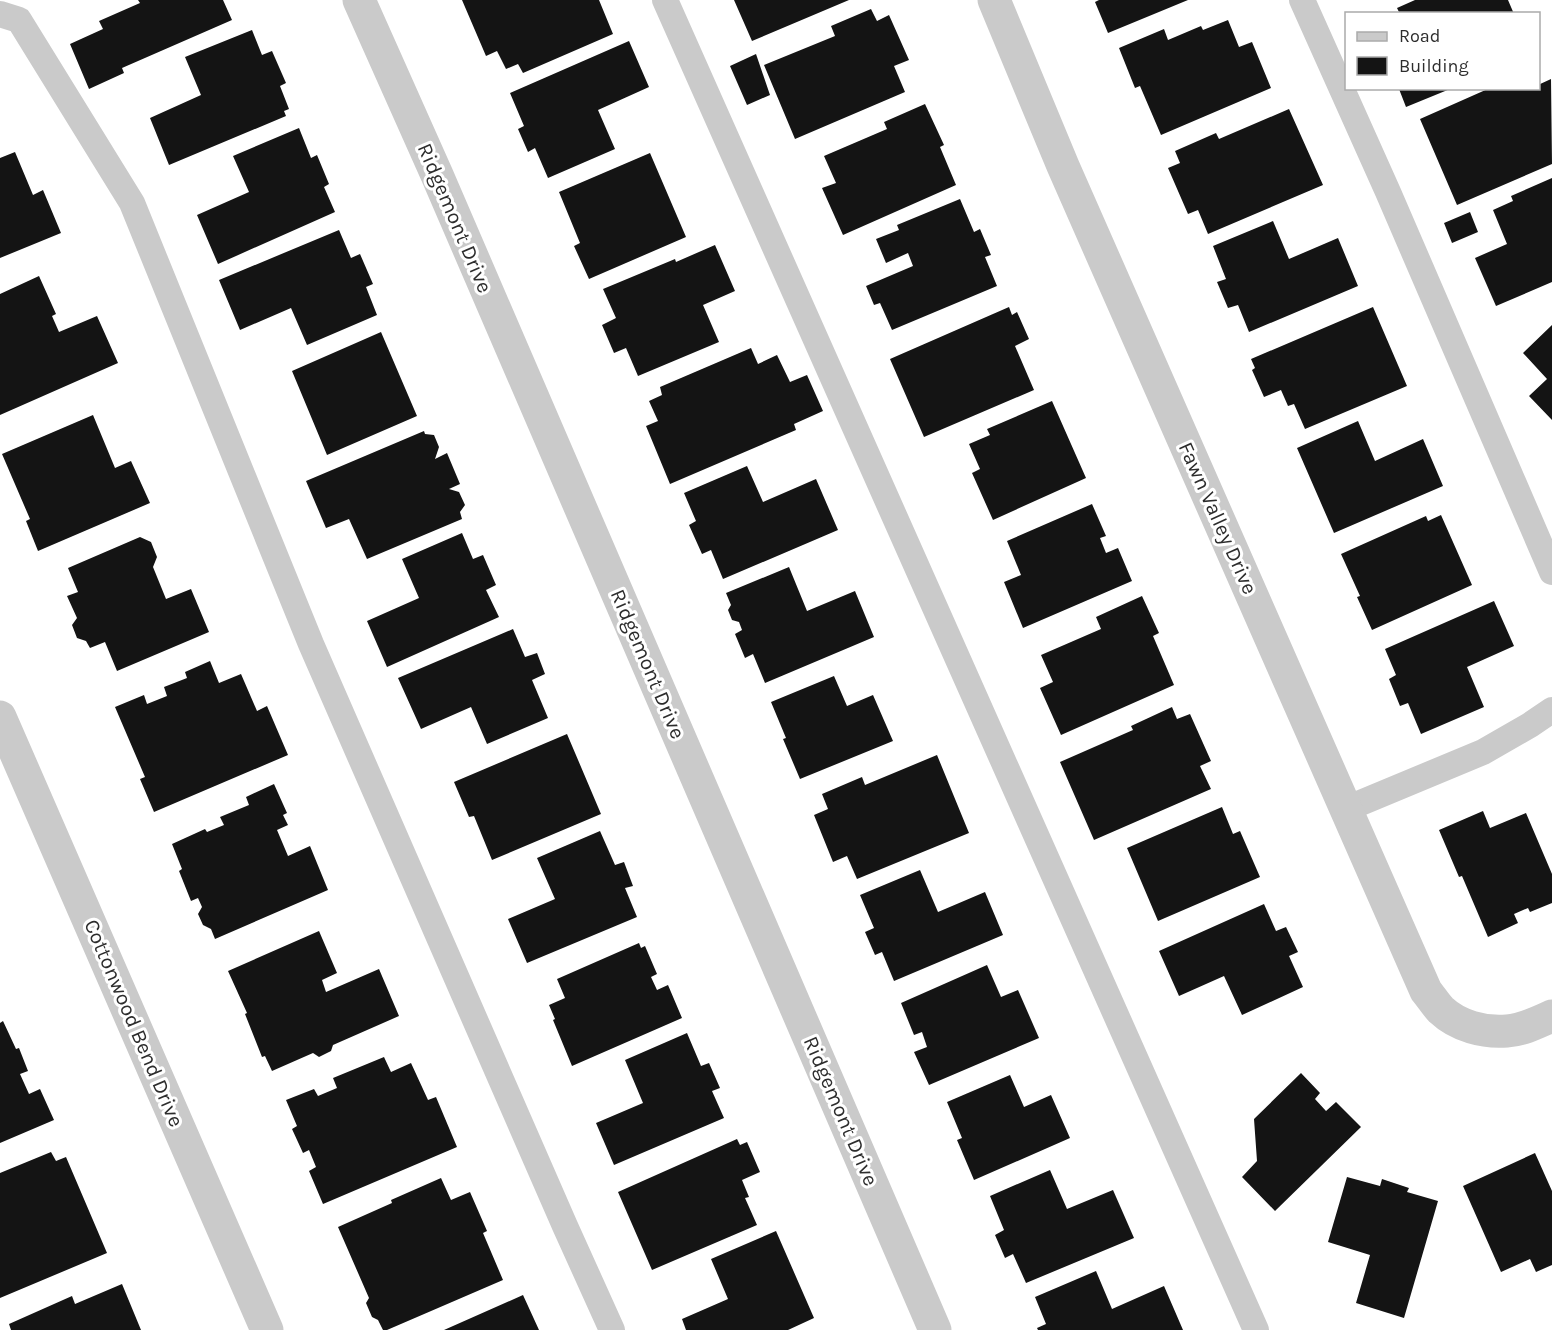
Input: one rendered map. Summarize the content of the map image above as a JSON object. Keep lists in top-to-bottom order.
{
  "streets": {
    "street": ["Ridgemont Drive", "Fawn Valley Drive", "Cottonwood Bend Drive"]
  },
  "legend": ["Road", "Building"]
}
